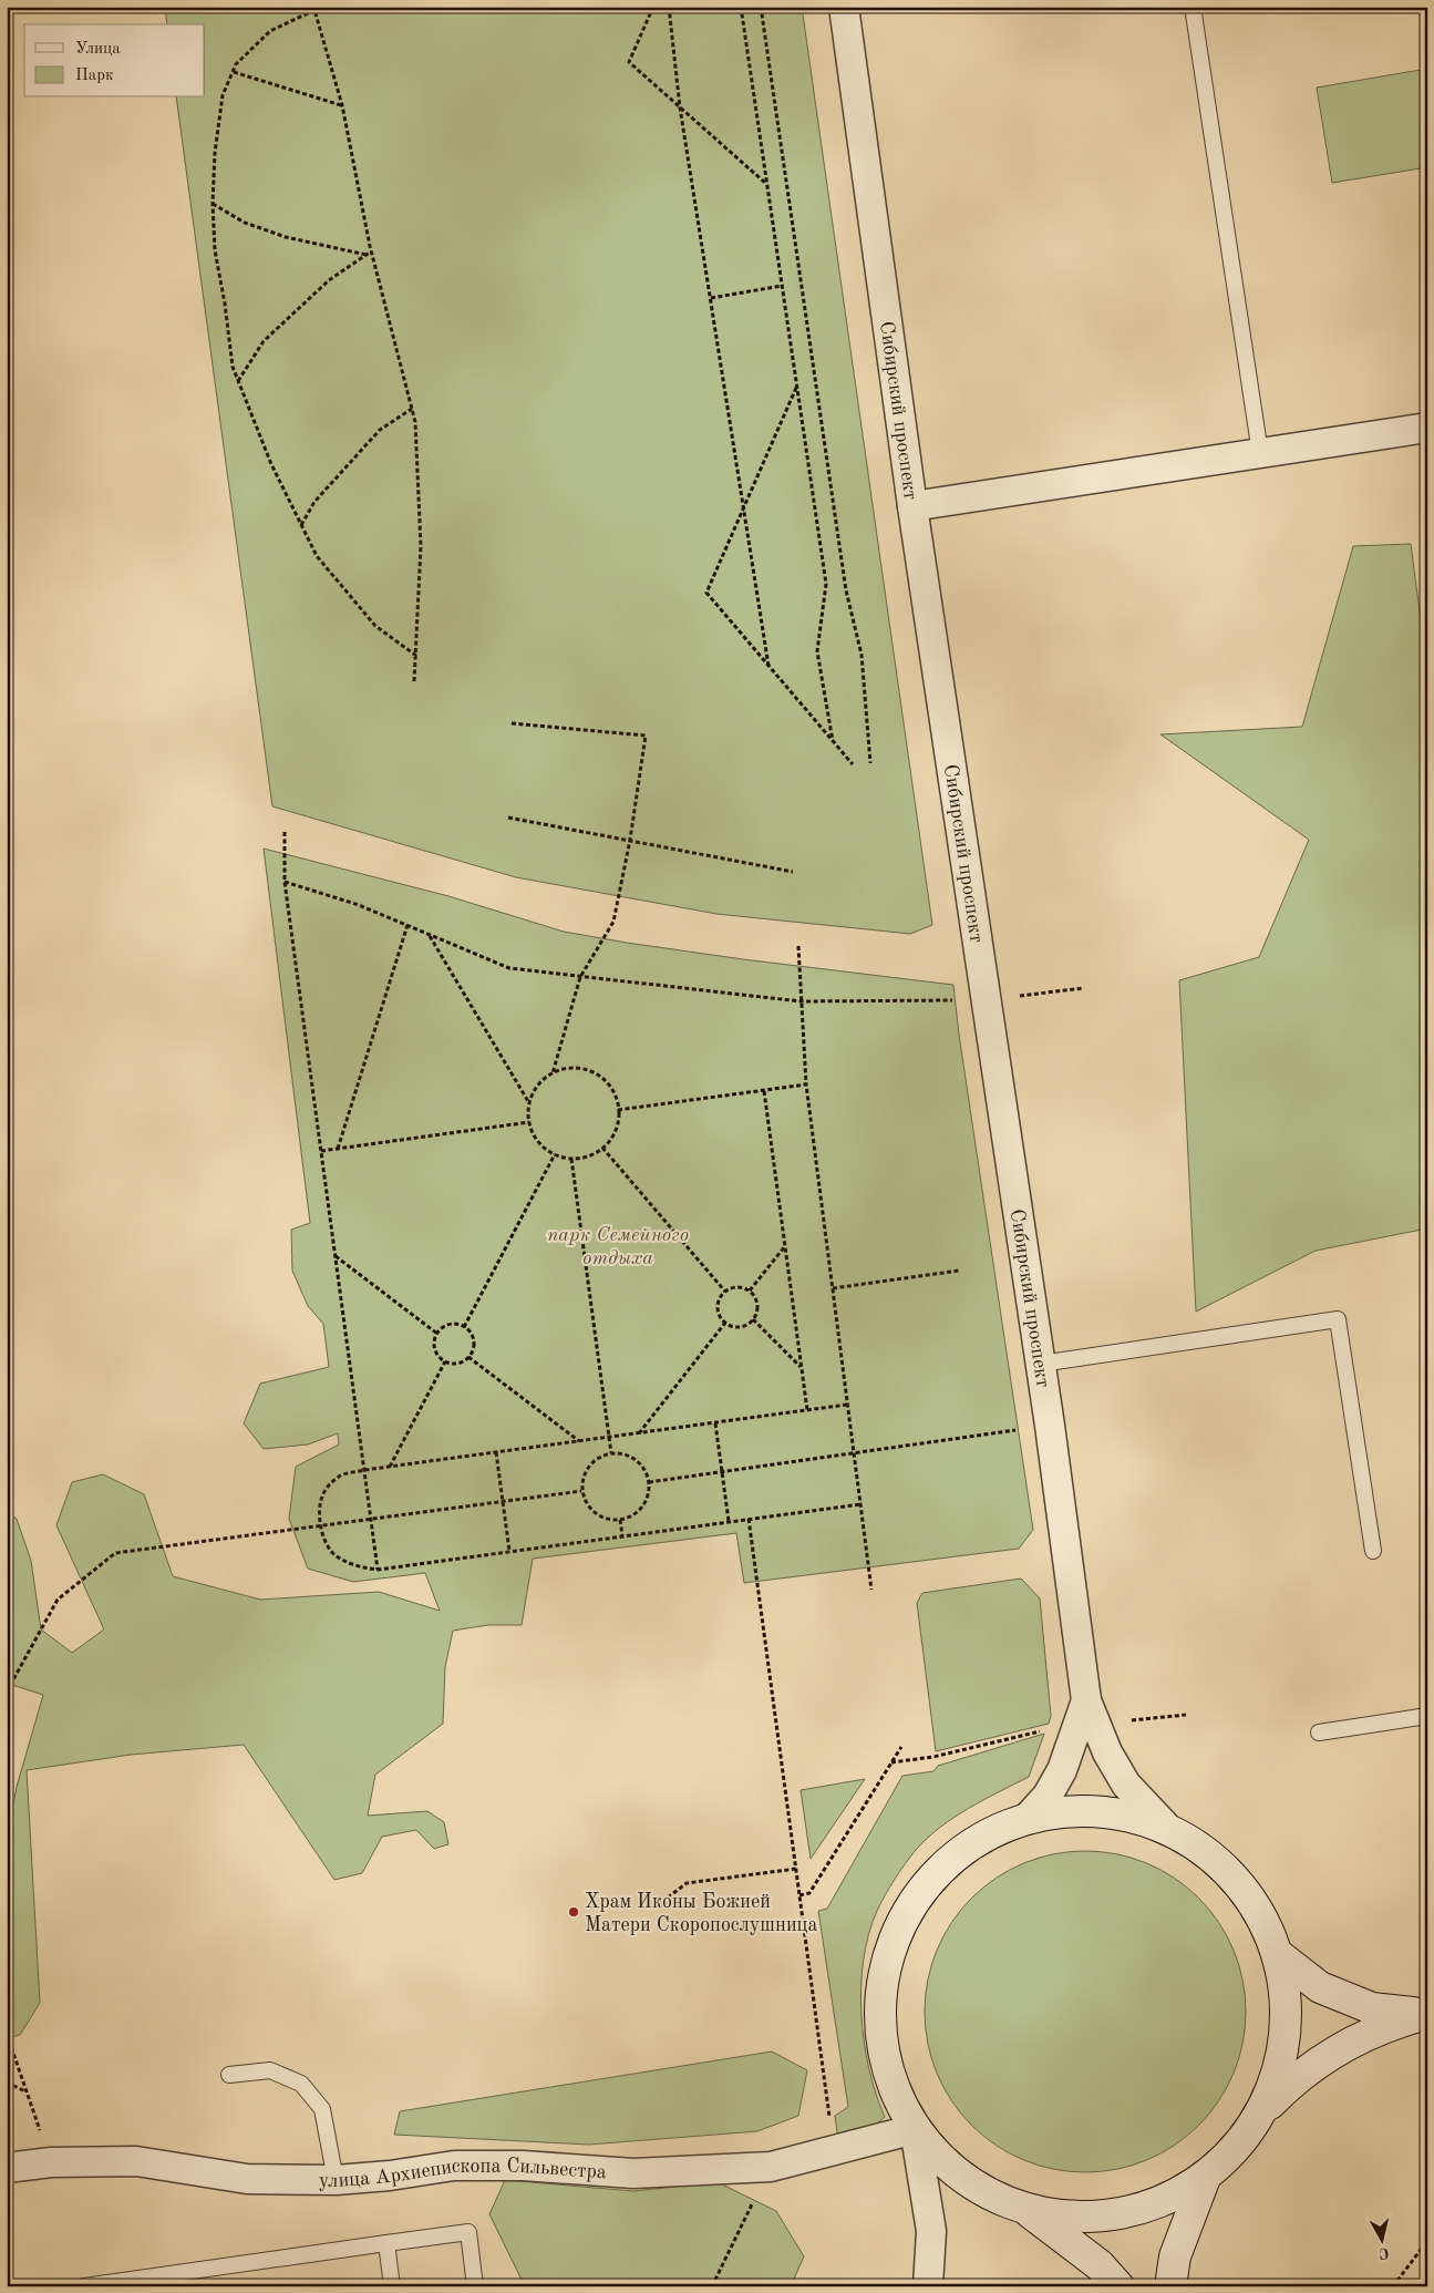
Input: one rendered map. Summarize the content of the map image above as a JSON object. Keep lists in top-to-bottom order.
{
  "streets": {
    "main road": ["Сибирский проспект"],
    "street": ["улица Архиепископа Сильвестра"]
  },
  "crossings": [
    ["Сибирский проспект", "улица Архиепископа Сильвестра"]
  ],
  "parks": ["парк Семейного отдыха"],
  "places": ["Храм Иконы Божией Матери Скоропослушница"],
  "legend": ["Улица", "Парк"],
  "north": "bottom"
}
